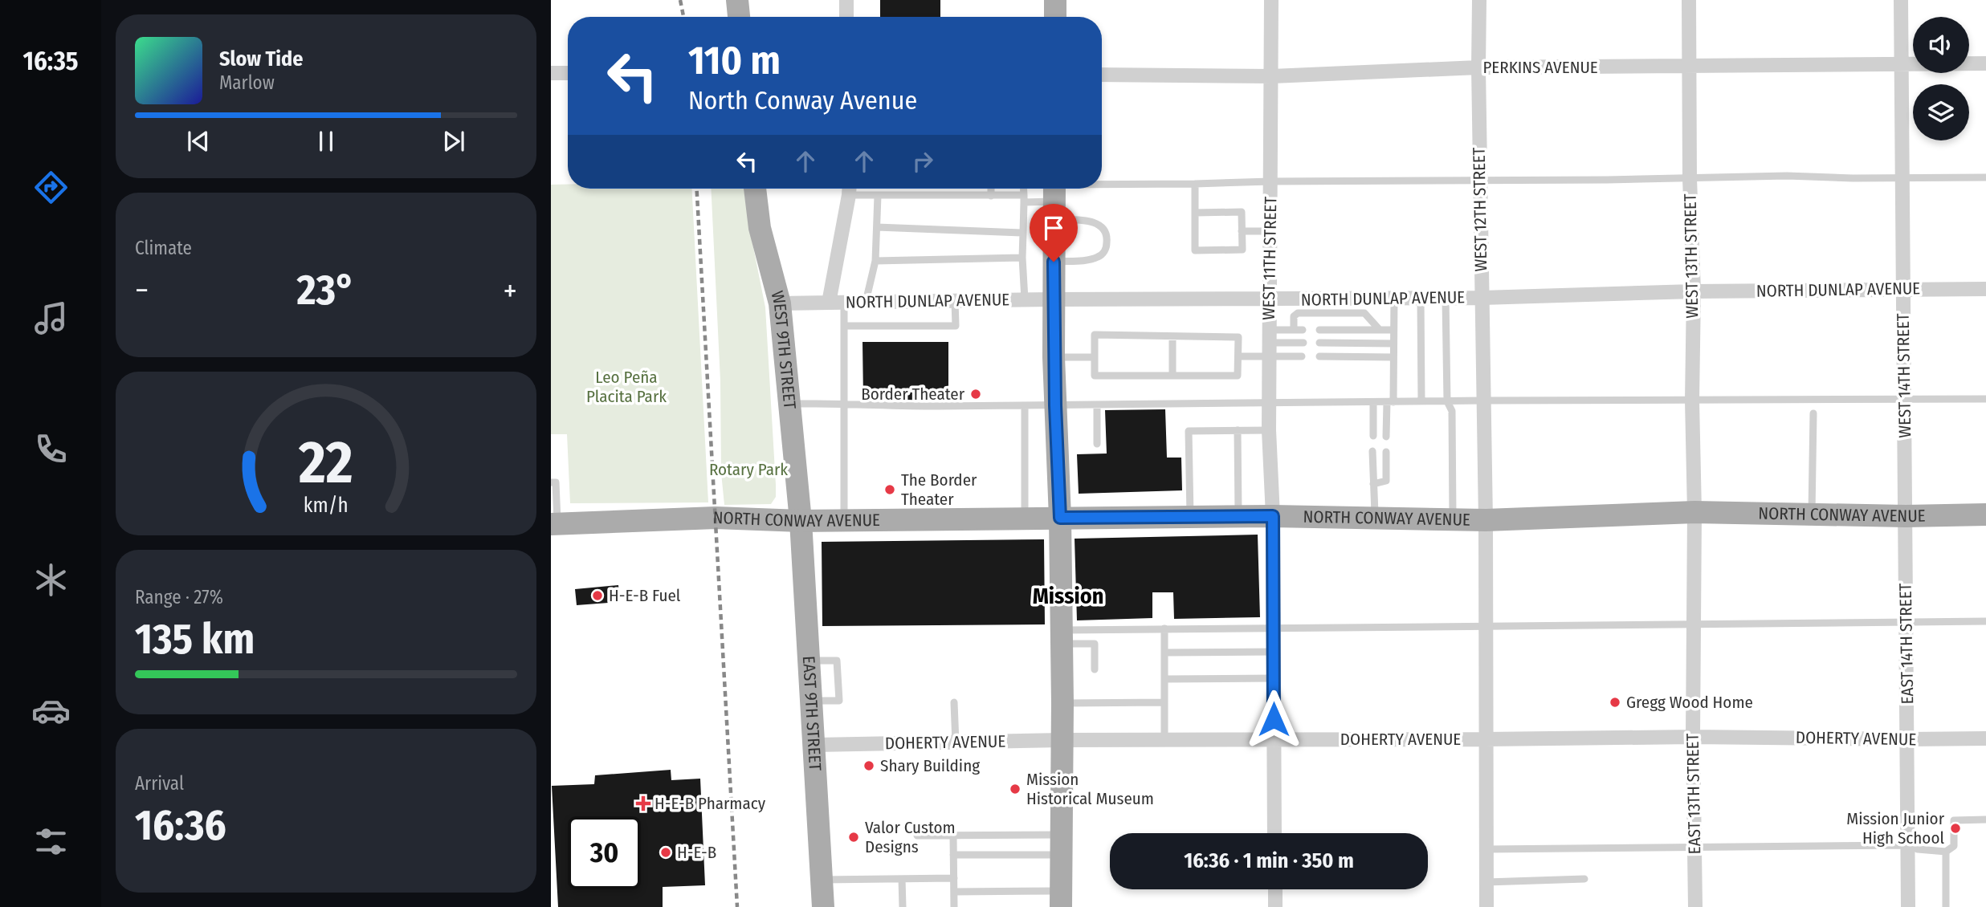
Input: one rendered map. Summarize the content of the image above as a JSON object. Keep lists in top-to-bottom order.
{
  "streets": {
    "main road": ["WEST 9TH STREET", "NORTH CONWAY AVENUE", "EAST 9TH STREET"],
    "street": [
      "PERKINS AVENUE",
      "WEST 12TH STREET",
      "WEST 13TH STREET",
      "WEST 11TH STREET",
      "NORTH DUNLAP AVENUE",
      "WEST 14TH STREET",
      "EAST 14TH STREET",
      "DOHERTY AVENUE",
      "EAST 13TH STREET"
    ]
  },
  "crossings": [
    ["PERKINS AVENUE", "WEST 12TH STREET"],
    ["PERKINS AVENUE", "WEST 13TH STREET"],
    ["PERKINS AVENUE", "WEST 11TH STREET"],
    ["PERKINS AVENUE", "WEST 14TH STREET"],
    ["WEST 12TH STREET", "NORTH DUNLAP AVENUE"],
    ["WEST 12TH STREET", "NORTH CONWAY AVENUE"],
    ["WEST 12TH STREET", "DOHERTY AVENUE"],
    ["WEST 13TH STREET", "NORTH DUNLAP AVENUE"],
    ["WEST 13TH STREET", "NORTH CONWAY AVENUE"],
    ["WEST 13TH STREET", "EAST 13TH STREET"],
    ["WEST 11TH STREET", "NORTH DUNLAP AVENUE"],
    ["WEST 11TH STREET", "NORTH CONWAY AVENUE"],
    ["WEST 11TH STREET", "DOHERTY AVENUE"],
    ["NORTH DUNLAP AVENUE", "WEST 9TH STREET"],
    ["NORTH DUNLAP AVENUE", "WEST 14TH STREET"],
    ["WEST 9TH STREET", "NORTH CONWAY AVENUE"],
    ["WEST 9TH STREET", "EAST 9TH STREET"],
    ["WEST 14TH STREET", "NORTH CONWAY AVENUE"],
    ["WEST 14TH STREET", "EAST 14TH STREET"],
    ["NORTH CONWAY AVENUE", "EAST 14TH STREET"],
    ["NORTH CONWAY AVENUE", "EAST 9TH STREET"],
    ["NORTH CONWAY AVENUE", "EAST 13TH STREET"],
    ["EAST 14TH STREET", "DOHERTY AVENUE"],
    ["EAST 9TH STREET", "DOHERTY AVENUE"],
    ["DOHERTY AVENUE", "EAST 13TH STREET"]
  ],
  "districts": ["Mission"],
  "parks": ["Leo Peña Placita Park", "Rotary Park"],
  "places": {
    "other": [
      "Border Theater",
      "The Border Theater",
      "H-E-B Fuel",
      "Gregg Wood Home",
      "Shary Building",
      "Mission Historical Museum",
      "Mission Junior High School",
      "Valor Custom Designs",
      "H-E-B"
    ],
    "health": ["H-E-B Pharmacy"]
  },
  "page": {
    "tabs": "16:35",
    "turn": ["110 m", "North Conway Avenue"],
    "song": ["Slow Tide", "Marlow"],
    "tile": [
      "Climate",
      ["Range · 27%", "135 km"],
      ["Arrival", "16:36"]
    ],
    "heat": ["−", "23°", "+"],
    "limit": "30",
    "trip": "16:36 · 1 min · 350 m",
    "gauge": ["22", "km/h"]
  }
}
